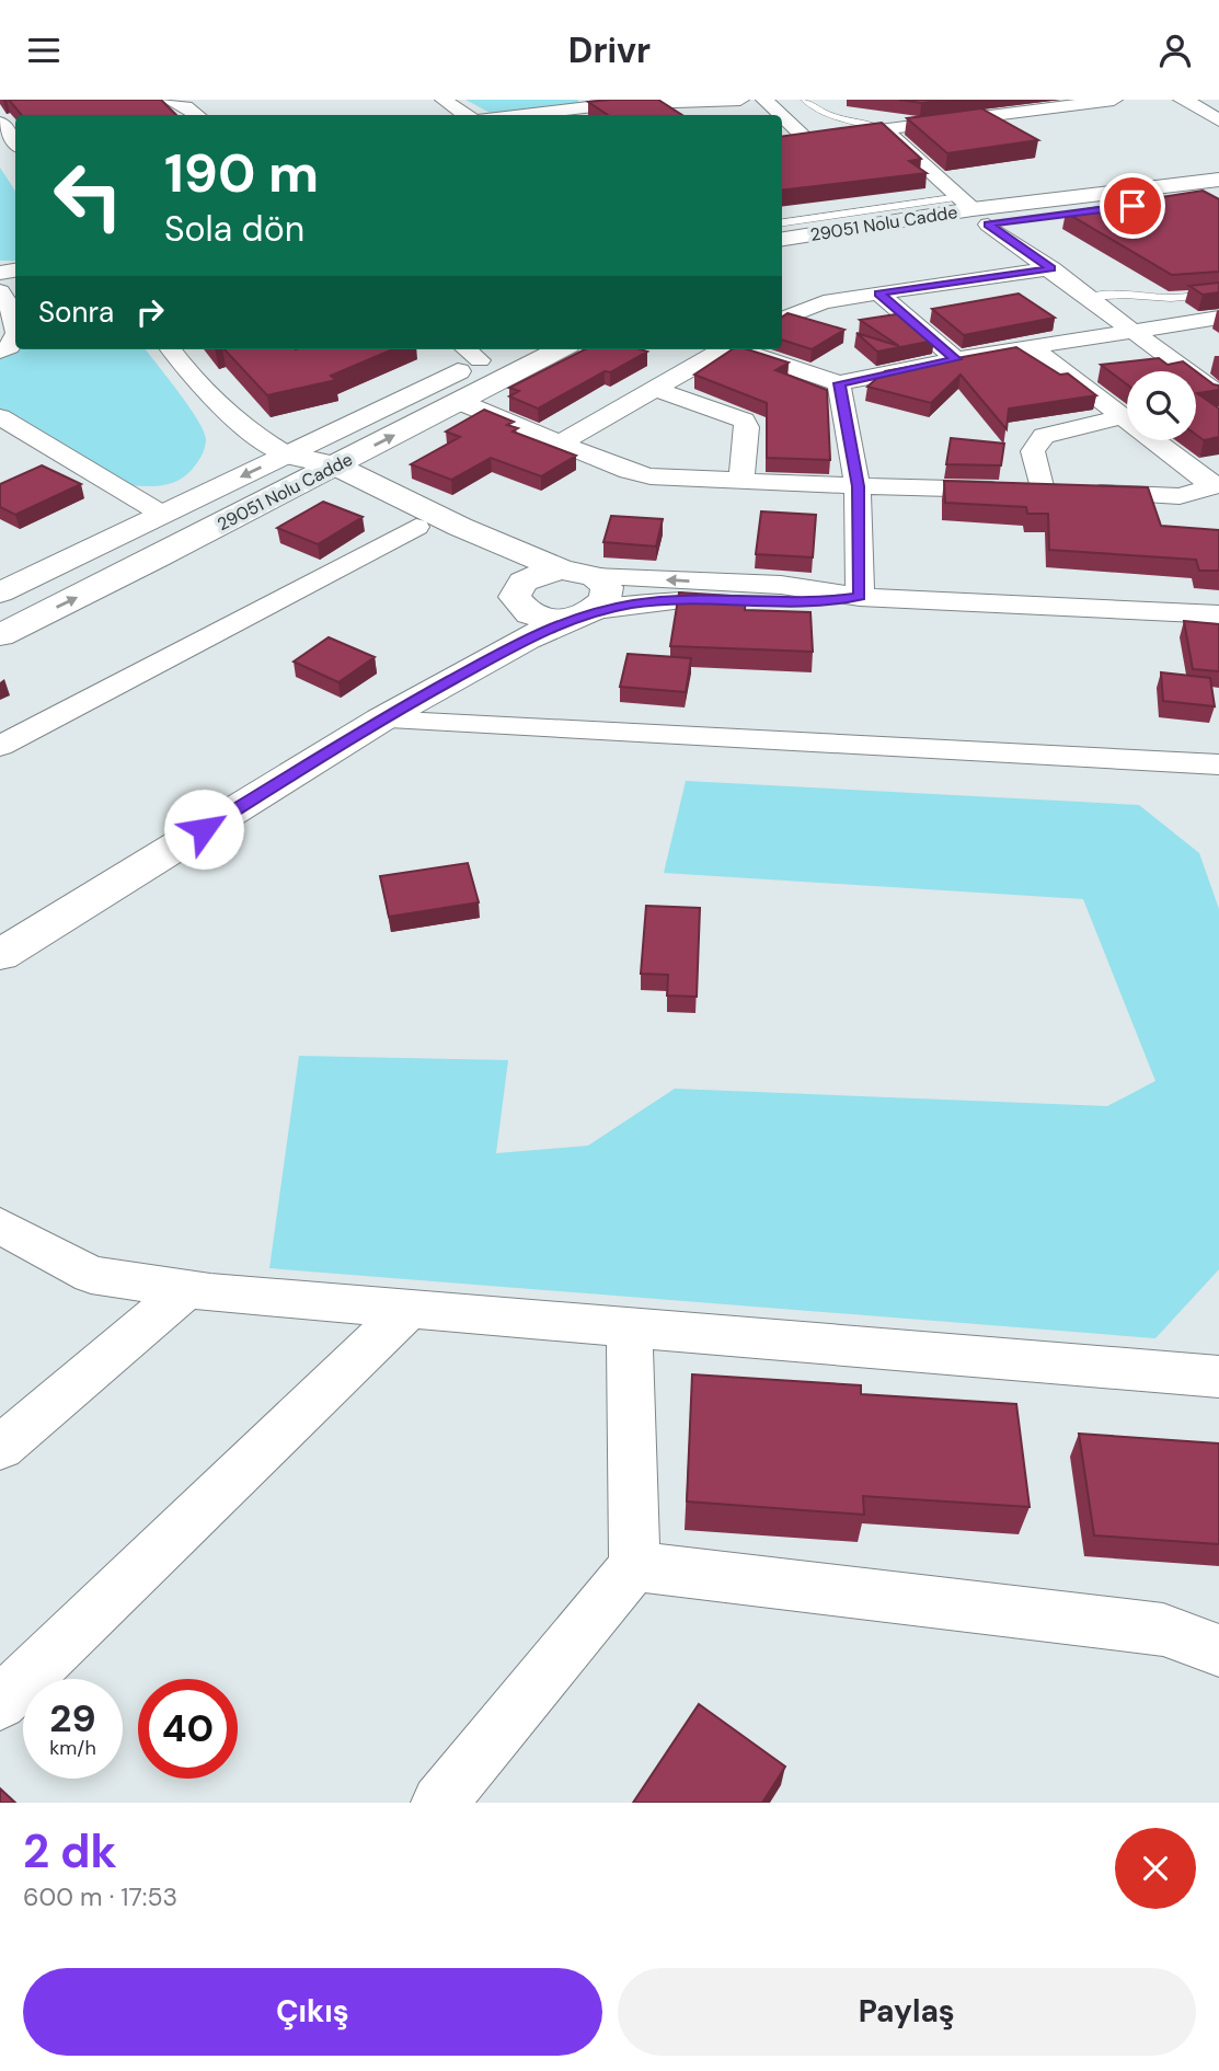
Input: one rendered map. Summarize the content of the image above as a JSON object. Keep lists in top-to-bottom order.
{
  "streets": {
    "main road": ["29051 Nolu Cadde"]
  },
  "page": {
    "header": "Drivr",
    "turn": ["190 m", "Sola dön"],
    "then": "Sonra",
    "speed": "29 km/h",
    "limit": "40",
    "heading": ["2 dk", "600 m · 17:53"],
    "buttons": ["Çıkış", "Paylaş"]
  }
}
